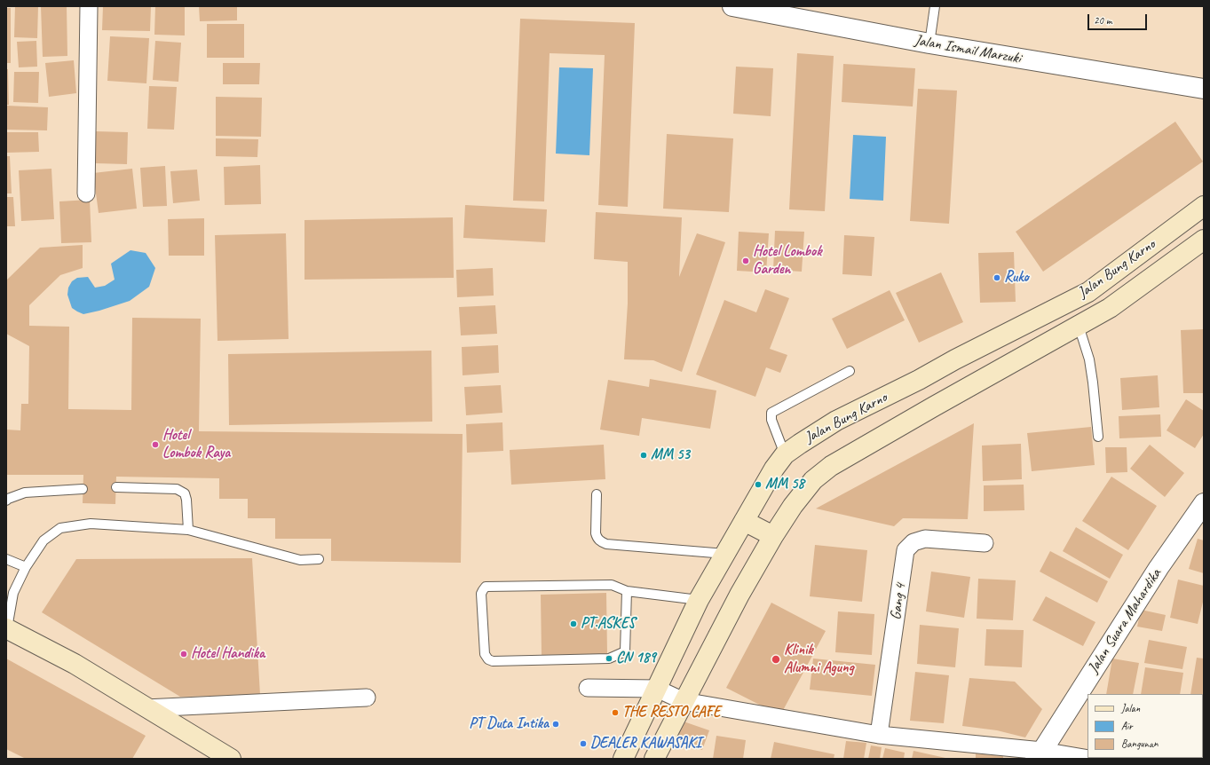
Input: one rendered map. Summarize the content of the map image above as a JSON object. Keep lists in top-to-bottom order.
{
  "streets": {
    "main road": ["Jalan Bung Karno"],
    "street": ["Jalan Ismail Marzuki", "Gang 4", "Jalan Suara Mahardika"]
  },
  "places": [
    "Hotel Lombok Garden",
    "Ruko",
    "Hotel Lombok Raya",
    "MM 53",
    "MM 58",
    "PT.ASKES",
    "Hotel Handika",
    "CN 189",
    "Klinik Alumni Agung",
    "THE RESTO CAFE",
    "PT Duta Intika",
    "DEALER KAWASAKI"
  ],
  "legend": ["Jalan", "Air", "Bangunan"],
  "scale_bar": "20 m"
}
